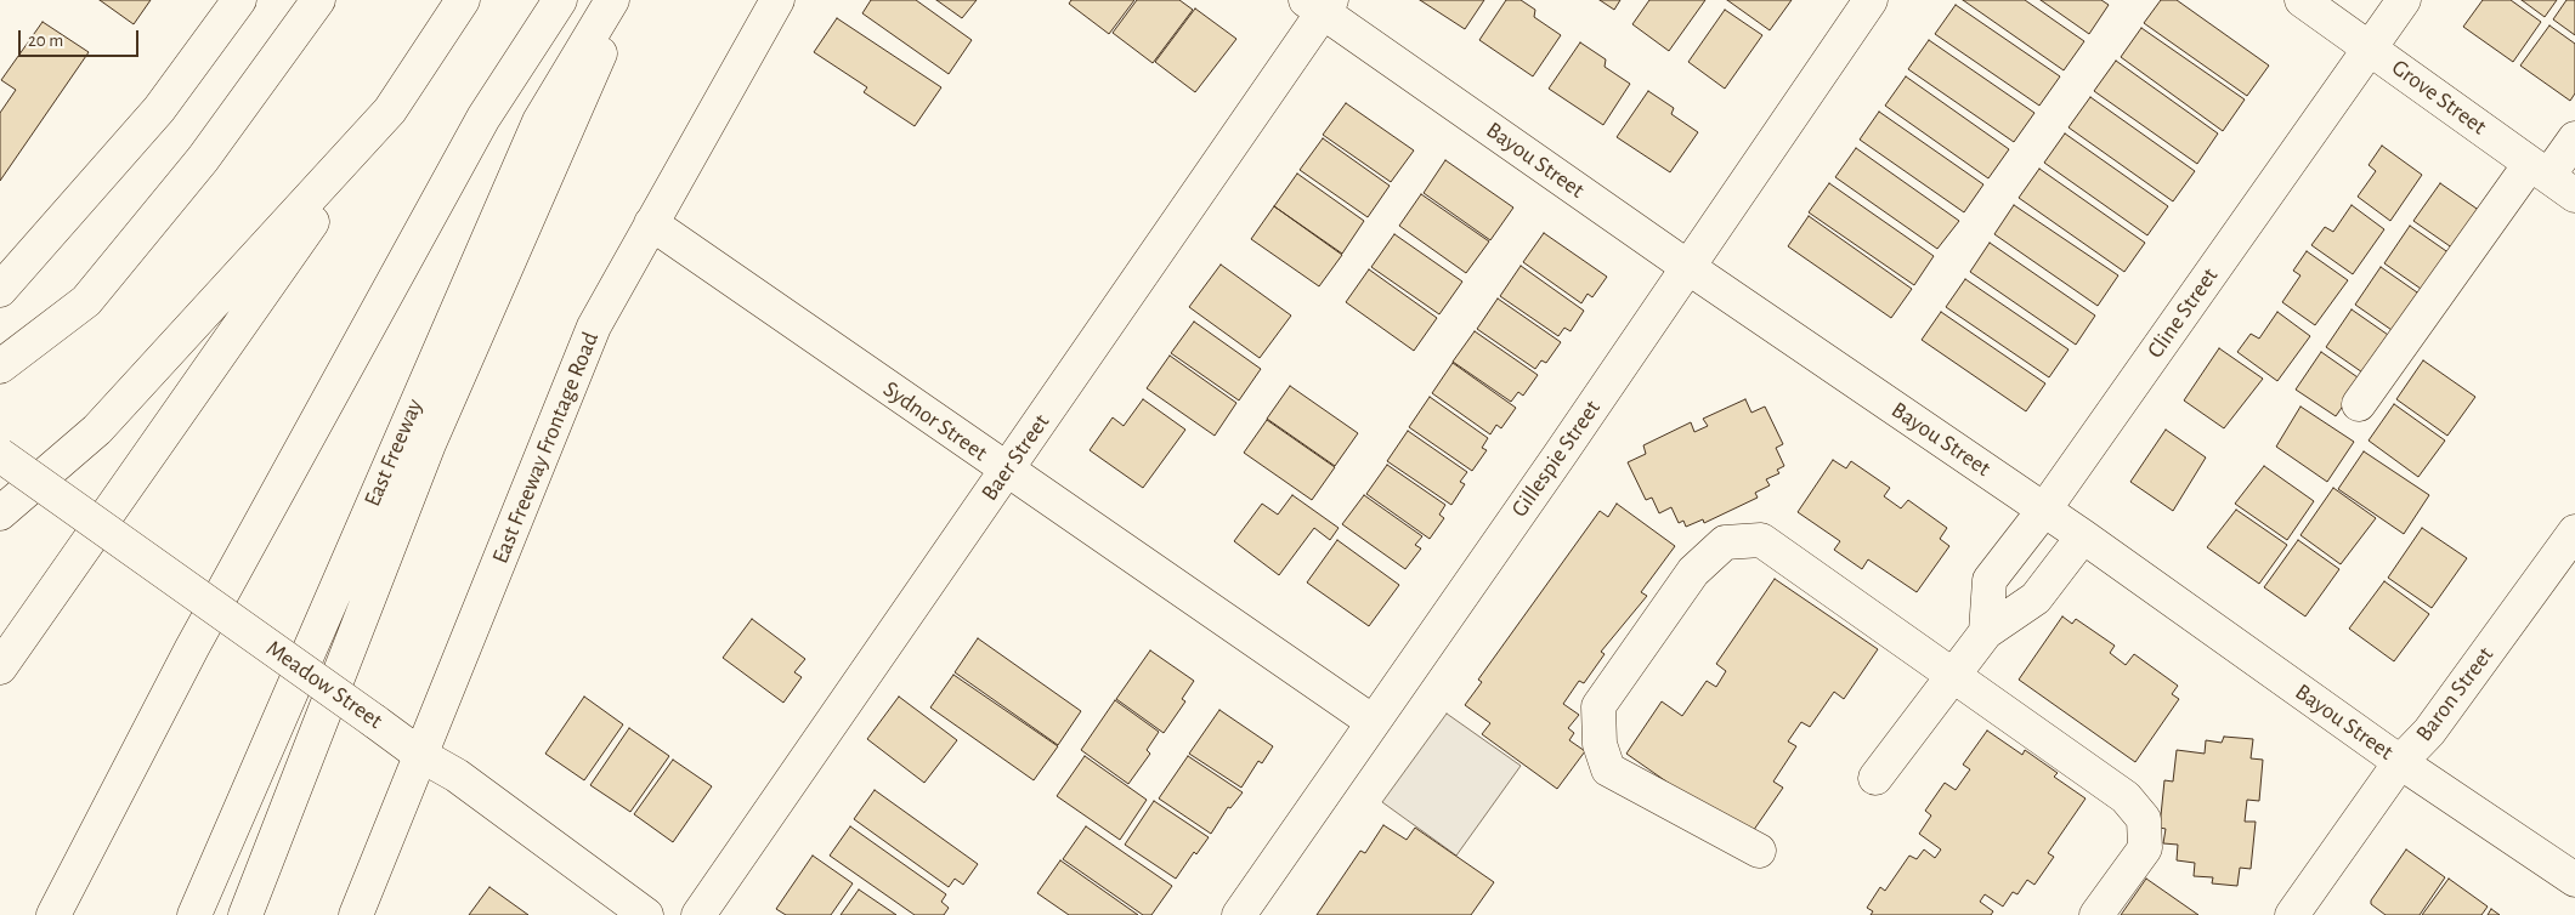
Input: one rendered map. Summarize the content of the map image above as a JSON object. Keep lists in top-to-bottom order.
{
  "streets": {
    "main road": [
      "Grove Street",
      "Bayou Street",
      "Cline Street",
      "Sydnor Street",
      "East Freeway Frontage Road",
      "East Freeway",
      "Baer Street",
      "Gillespie Street",
      "Meadow Street",
      "Baron Street"
    ]
  },
  "crossings": [
    ["Grove Street", "Cline Street"],
    ["Bayou Street", "Cline Street"],
    ["Bayou Street", "Baer Street"],
    ["Bayou Street", "Gillespie Street"],
    ["Bayou Street", "Baron Street"],
    ["Sydnor Street", "East Freeway Frontage Road"],
    ["Sydnor Street", "Baer Street"],
    ["Sydnor Street", "Gillespie Street"],
    ["East Freeway Frontage Road", "Meadow Street"]
  ],
  "scale_bar": "20 m"
}
